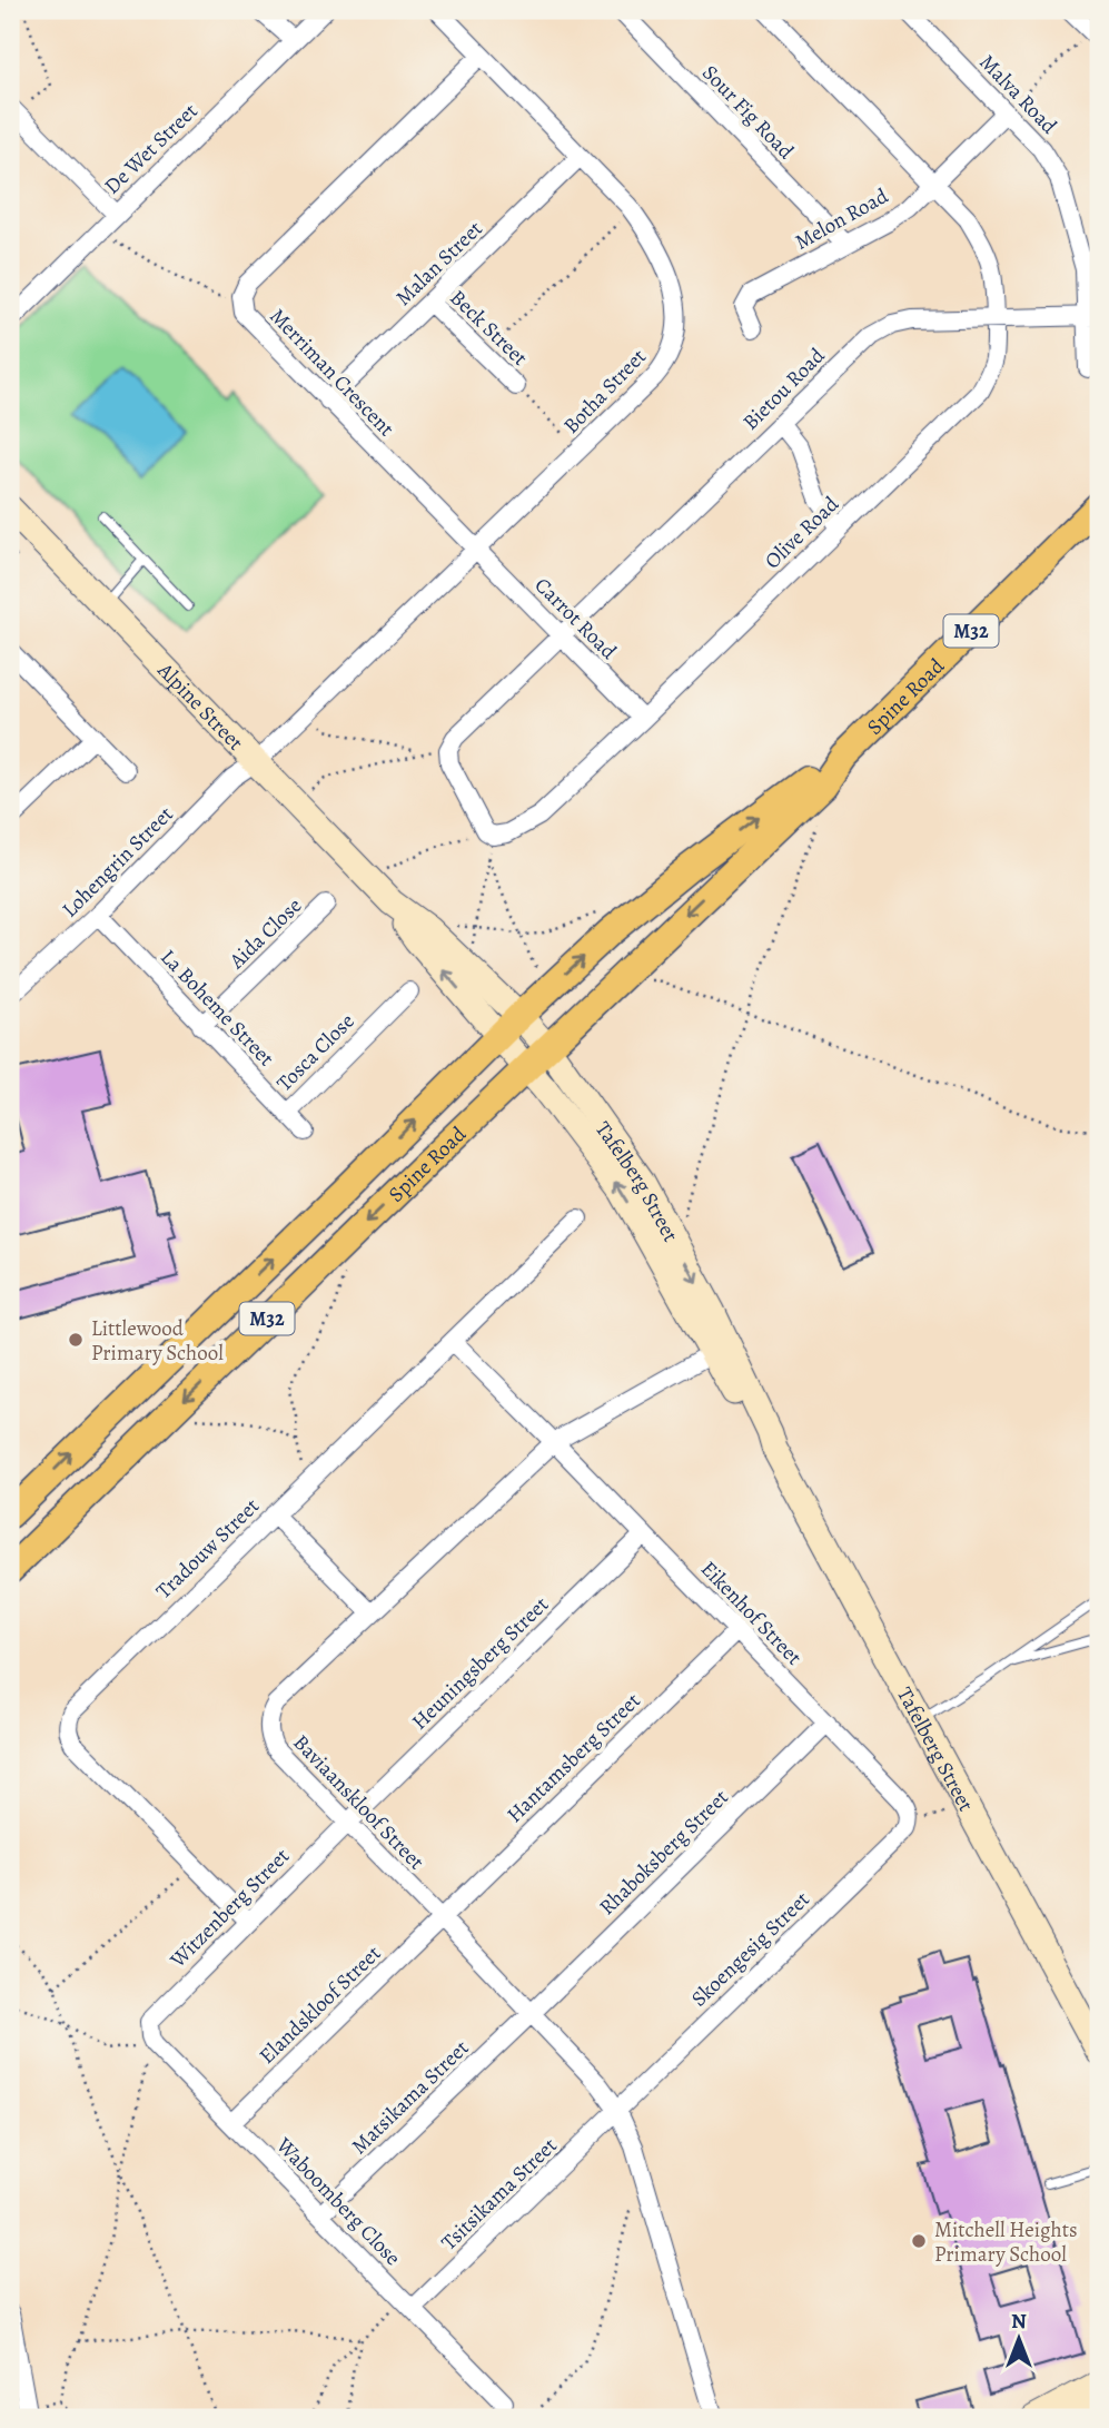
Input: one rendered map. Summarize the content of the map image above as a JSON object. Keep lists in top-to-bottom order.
{
  "streets": {
    "main road": ["M32", "Spine Road"],
    "street": [
      "Malva Road",
      "Sour Fig Road",
      "De Wet Street",
      "Melon Road",
      "Malan Street",
      "Beck Street",
      "Merriman Crescent",
      "Bietou Road",
      "Botha Street",
      "Olive Road",
      "Carrot Road",
      "Alpine Street",
      "Lohengrin Street",
      "Aida Close",
      "La Boheme Street",
      "Tosca Close",
      "Tafelberg Street",
      "Tradouw Street",
      "Eikenhof Street",
      "Heuningsberg Street",
      "Hantamsberg Street",
      "Baviaanskloof Street",
      "Rhaboksberg Street",
      "Witzenberg Street",
      "Skoengesig Street",
      "Elandskloof Street",
      "Matsikama Street",
      "Tsitsikama Street",
      "Waboomberg Close"
    ]
  },
  "crossings": [
    ["Malva Road", "Melon Road"],
    ["Malva Road", "Bietou Road"],
    ["Sour Fig Road", "Melon Road"],
    ["Melon Road", "Olive Road"],
    ["Malan Street", "Beck Street"],
    ["Malan Street", "Merriman Crescent"],
    ["Malan Street", "Botha Street"],
    ["Merriman Crescent", "Botha Street"],
    ["Merriman Crescent", "Carrot Road"],
    ["Bietou Road", "Olive Road"],
    ["Bietou Road", "Carrot Road"],
    ["Botha Street", "Carrot Road"],
    ["Botha Street", "Alpine Street"],
    ["Botha Street", "Lohengrin Street"],
    ["Olive Road", "Carrot Road"],
    ["Spine Road", "Alpine Street"],
    ["Spine Road", "Tafelberg Street"],
    ["Alpine Street", "Lohengrin Street"],
    ["Alpine Street", "Tafelberg Street"],
    ["Lohengrin Street", "La Boheme Street"],
    ["Aida Close", "La Boheme Street"],
    ["La Boheme Street", "Tosca Close"],
    ["Tafelberg Street", "Baviaanskloof Street"],
    ["Tradouw Street", "Eikenhof Street"],
    ["Tradouw Street", "Witzenberg Street"],
    ["Eikenhof Street", "Heuningsberg Street"],
    ["Eikenhof Street", "Hantamsberg Street"],
    ["Eikenhof Street", "Baviaanskloof Street"],
    ["Eikenhof Street", "Rhaboksberg Street"],
    ["Eikenhof Street", "Skoengesig Street"],
    ["Heuningsberg Street", "Baviaanskloof Street"],
    ["Heuningsberg Street", "Witzenberg Street"],
    ["Hantamsberg Street", "Baviaanskloof Street"],
    ["Hantamsberg Street", "Elandskloof Street"],
    ["Baviaanskloof Street", "Rhaboksberg Street"],
    ["Baviaanskloof Street", "Witzenberg Street"],
    ["Baviaanskloof Street", "Skoengesig Street"],
    ["Baviaanskloof Street", "Elandskloof Street"],
    ["Baviaanskloof Street", "Matsikama Street"],
    ["Baviaanskloof Street", "Tsitsikama Street"],
    ["Rhaboksberg Street", "Matsikama Street"],
    ["Witzenberg Street", "Waboomberg Close"],
    ["Skoengesig Street", "Tsitsikama Street"],
    ["Elandskloof Street", "Waboomberg Close"],
    ["Matsikama Street", "Waboomberg Close"],
    ["Tsitsikama Street", "Waboomberg Close"]
  ],
  "places": ["Littlewood Primary School", "Mitchell Heights Primary School"],
  "north": "top"
}
